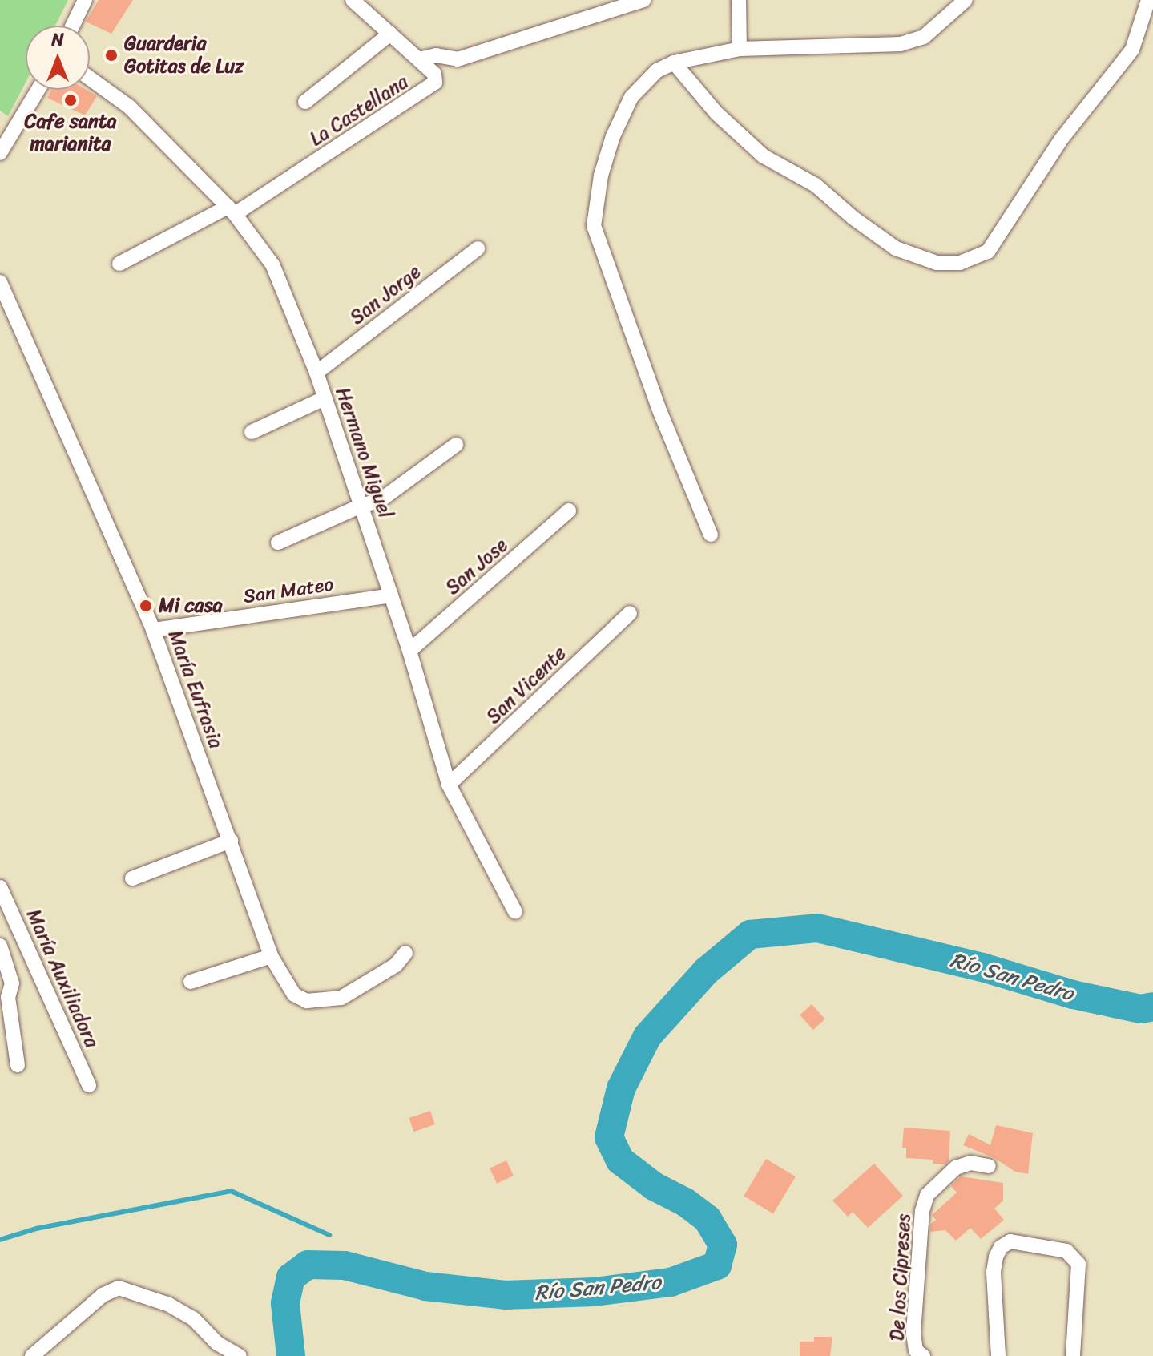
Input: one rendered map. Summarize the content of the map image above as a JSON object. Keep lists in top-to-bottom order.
{
  "streets": {
    "street": [
      "La Castellana",
      "San Jorge",
      "Hermano Miguel",
      "San Jose",
      "San Mateo",
      "San Vicente",
      "María Eufrasia",
      "María Auxiliadora",
      "De los Cipreses"
    ]
  },
  "crossings": [
    ["La Castellana", "Hermano Miguel"],
    ["San Jorge", "Hermano Miguel"],
    ["Hermano Miguel", "San Jose"],
    ["Hermano Miguel", "San Mateo"],
    ["Hermano Miguel", "San Vicente"],
    ["San Mateo", "María Eufrasia"]
  ],
  "water": ["Río San Pedro"],
  "places": ["Guarderia Gotitas de Luz", "Cafe santa marianita", "Mi casa"],
  "north": "top"
}
